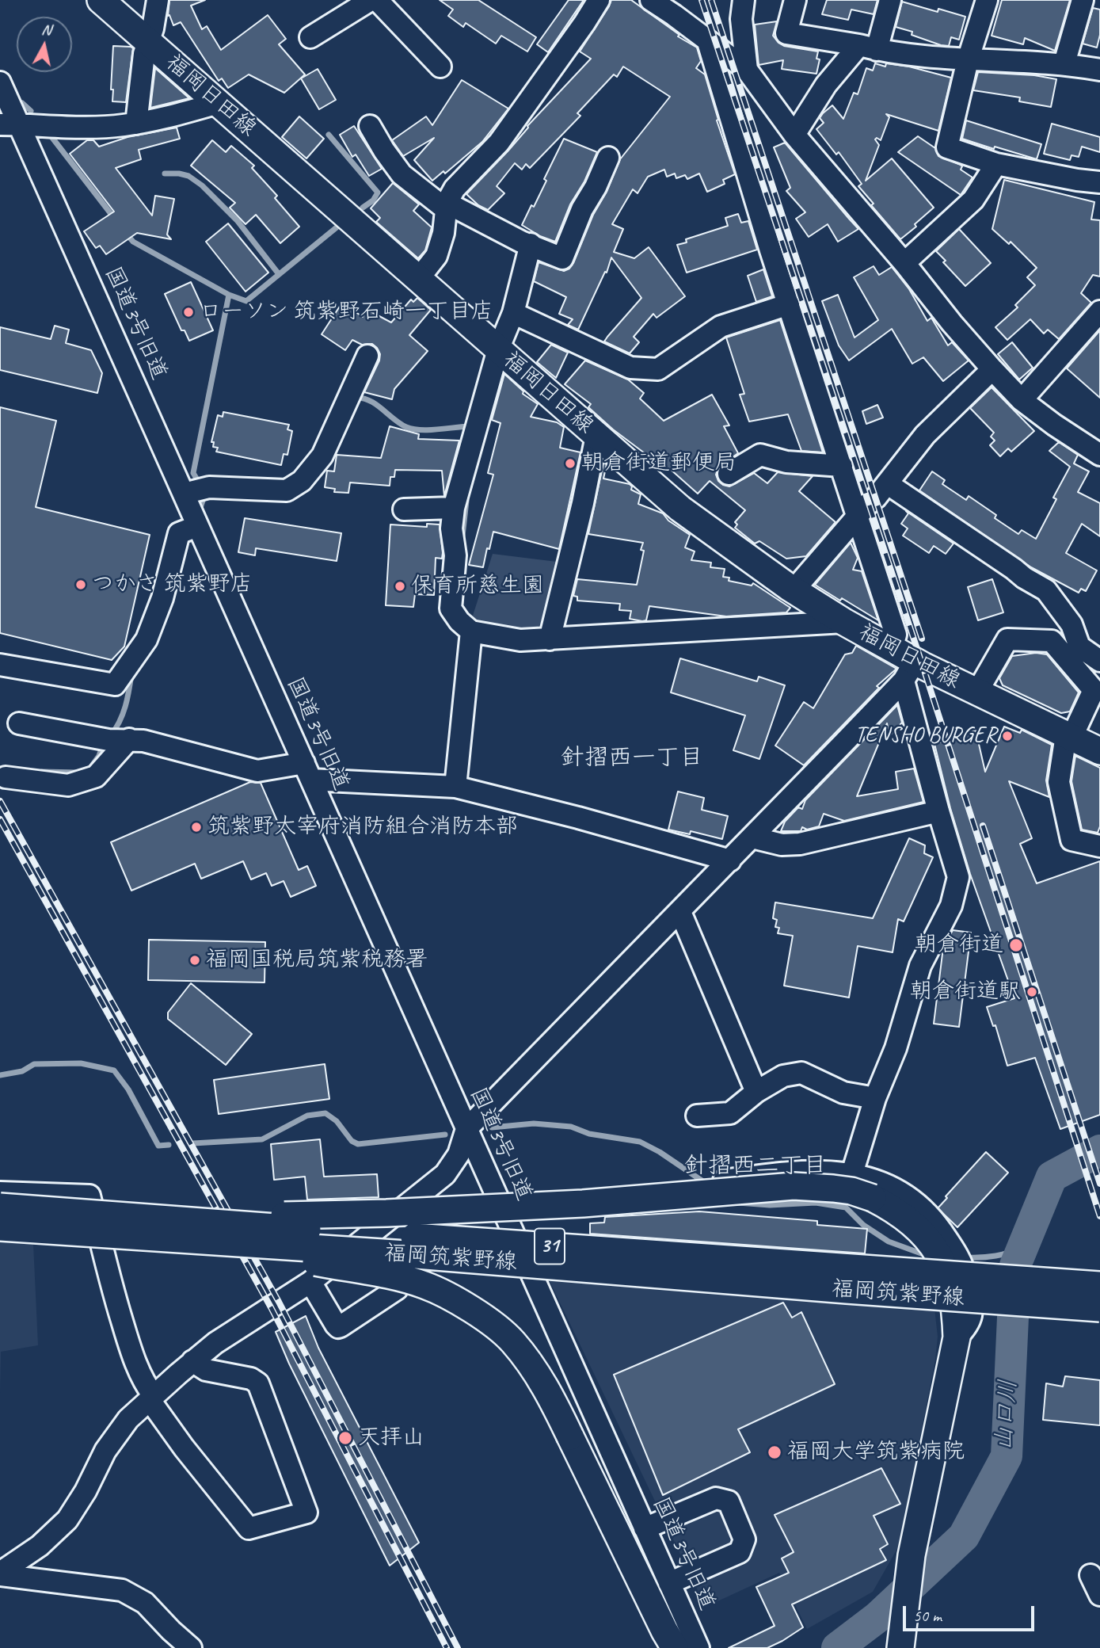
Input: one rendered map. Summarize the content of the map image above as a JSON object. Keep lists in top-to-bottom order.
{
  "streets": {
    "main road": ["福岡日田線", "31", "福岡筑紫野線"],
    "street": ["国道3号旧道"]
  },
  "districts": ["針摺西一丁目", "針摺西二丁目"],
  "water": ["山口川"],
  "places": [
    "ローソン 筑紫野石崎一丁目店",
    "朝倉街道郵便局",
    "つかさ 筑紫野店",
    "保育所慈生園",
    "TENSHO BURGER",
    "筑紫野太宰府消防組合消防本部",
    "朝倉街道",
    "福岡国税局筑紫税務署",
    "朝倉街道駅",
    "天拝山",
    "福岡大学筑紫病院"
  ],
  "scale_bar": "50 m",
  "north": "top"
}
